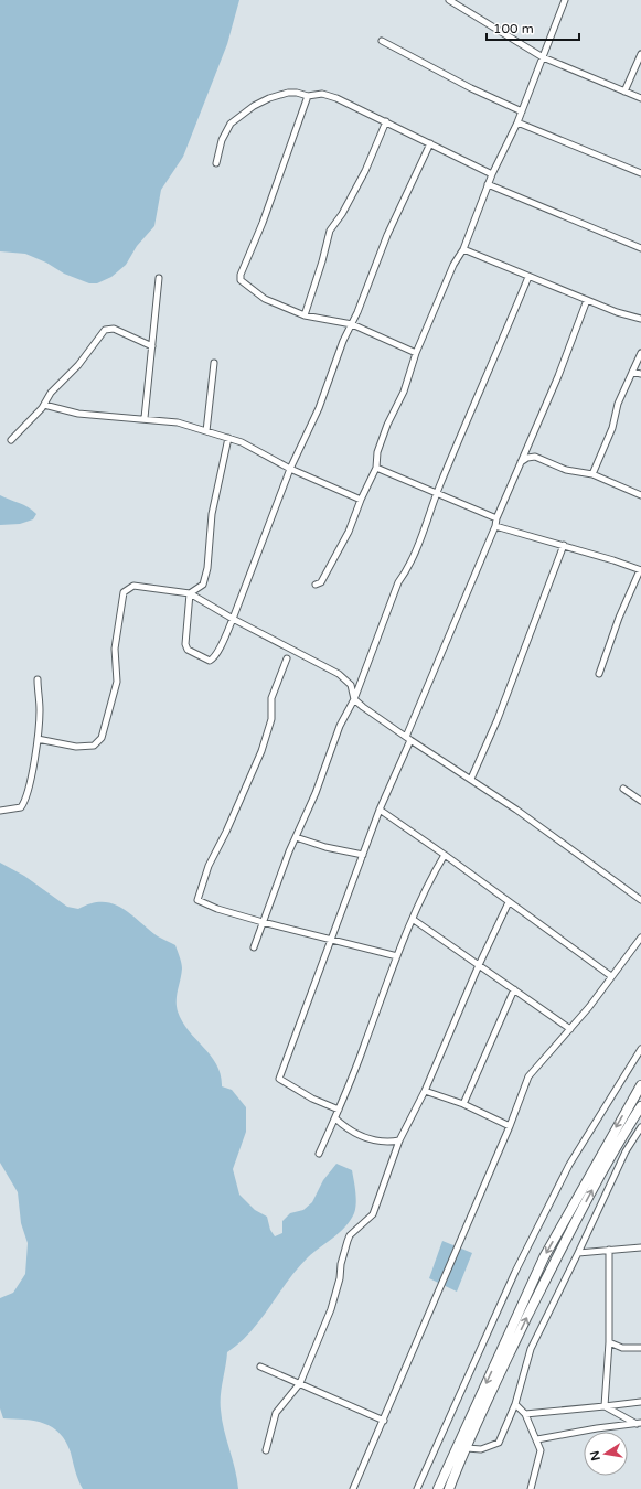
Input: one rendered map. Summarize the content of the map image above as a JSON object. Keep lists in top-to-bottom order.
{
  "scale_bar": "100 m",
  "north": "left"
}
